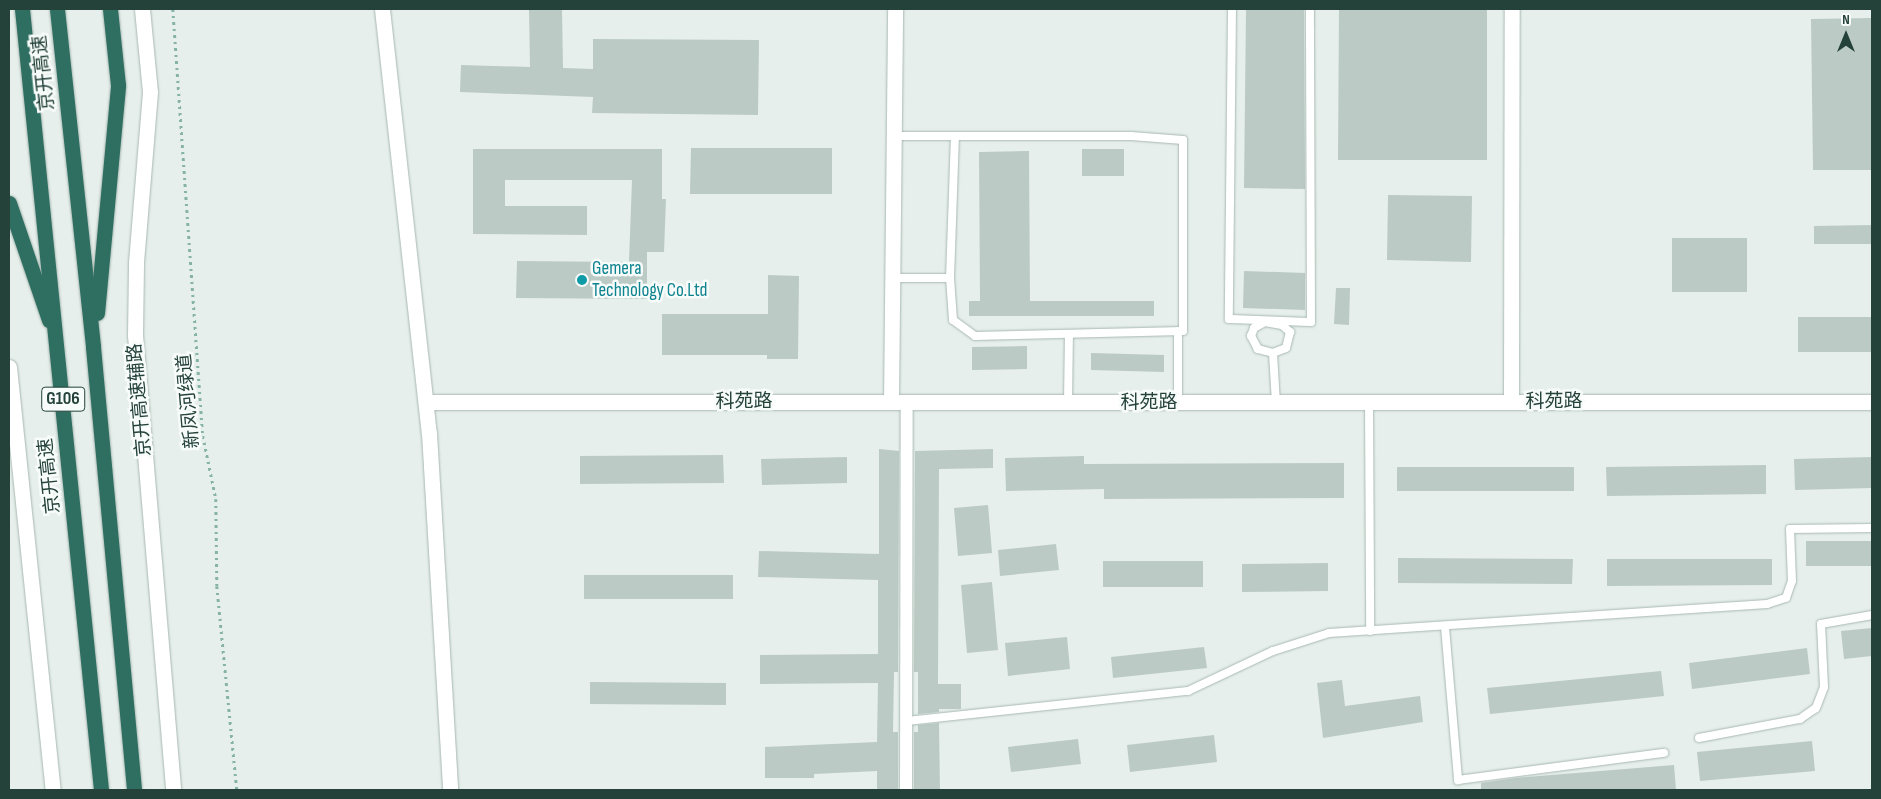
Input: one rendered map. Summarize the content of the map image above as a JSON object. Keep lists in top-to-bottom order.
{
  "streets": {
    "highway": ["京开高速", "G106"],
    "street": ["京开高速辅路", "科苑路"],
    "path": ["新凤河绿道"]
  },
  "places": ["Gemera Technology Co.Ltd"],
  "north": "top"
}
